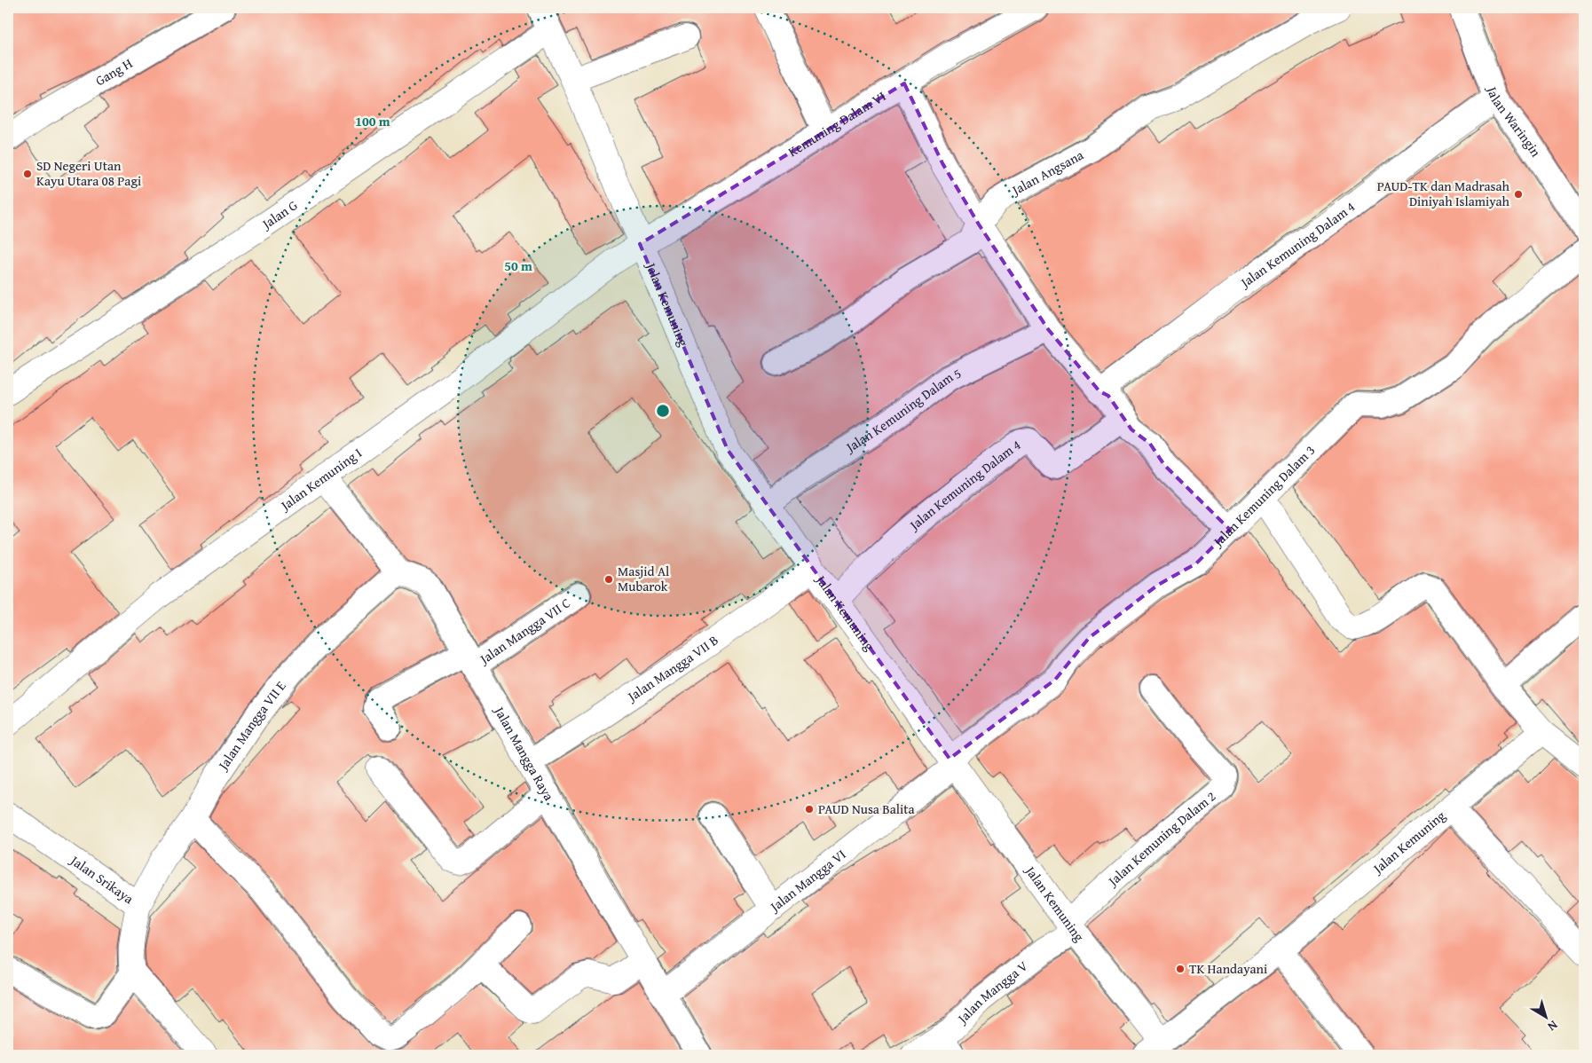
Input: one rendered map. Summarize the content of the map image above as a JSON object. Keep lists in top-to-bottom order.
{
  "streets": {
    "street": [
      "Gang H",
      "Jalan Waringin",
      "Kemuning Dalam VI",
      "Jalan Angsana",
      "Jalan G",
      "Jalan Kemuning Dalam 4",
      "Jalan Kemuning",
      "Jalan Kemuning Dalam 5",
      "Jalan Kemuning I",
      "Jalan Kemuning Dalam 3",
      "Jalan Mangga VII C",
      "Jalan Mangga VII B",
      "Jalan Mangga VII E",
      "Jalan Mangga Raya",
      "Jalan Kemuning Dalam 2",
      "Jalan Srikaya",
      "Jalan Mangga VI",
      "Jalan Mangga V"
    ]
  },
  "crossings": [
    ["Jalan Waringin", "Jalan Kemuning Dalam 4"],
    ["Kemuning Dalam VI", "Jalan Kemuning"],
    ["Kemuning Dalam VI", "Jalan Kemuning I"],
    ["Jalan G", "Jalan Kemuning"],
    ["Jalan Kemuning Dalam 4", "Jalan Kemuning"],
    ["Jalan Kemuning", "Jalan Kemuning Dalam 5"],
    ["Jalan Kemuning", "Jalan Kemuning I"],
    ["Jalan Kemuning", "Jalan Kemuning Dalam 3"],
    ["Jalan Kemuning", "Jalan Mangga VII B"],
    ["Jalan Kemuning", "Jalan Kemuning Dalam 2"],
    ["Jalan Kemuning", "Jalan Mangga VI"],
    ["Jalan Kemuning", "Jalan Mangga V"],
    ["Jalan Kemuning Dalam 3", "Jalan Mangga VI"],
    ["Jalan Mangga VII C", "Jalan Mangga Raya"],
    ["Jalan Mangga VII B", "Jalan Mangga Raya"],
    ["Jalan Mangga VII E", "Jalan Mangga Raya"],
    ["Jalan Mangga VII E", "Jalan Srikaya"],
    ["Jalan Mangga Raya", "Jalan Mangga VI"],
    ["Jalan Kemuning Dalam 2", "Jalan Mangga V"]
  ],
  "places": [
    "SD Negeri Utan Kayu Utara 08 Pagi",
    "PAUD-TK dan Madrasah Diniyah Islamiyah",
    "Masjid Al Mubarok",
    "PAUD Nusa Balita",
    "TK Handayani"
  ],
  "north": "bottom right",
  "rings": ["100 m", "50 m"]
}
